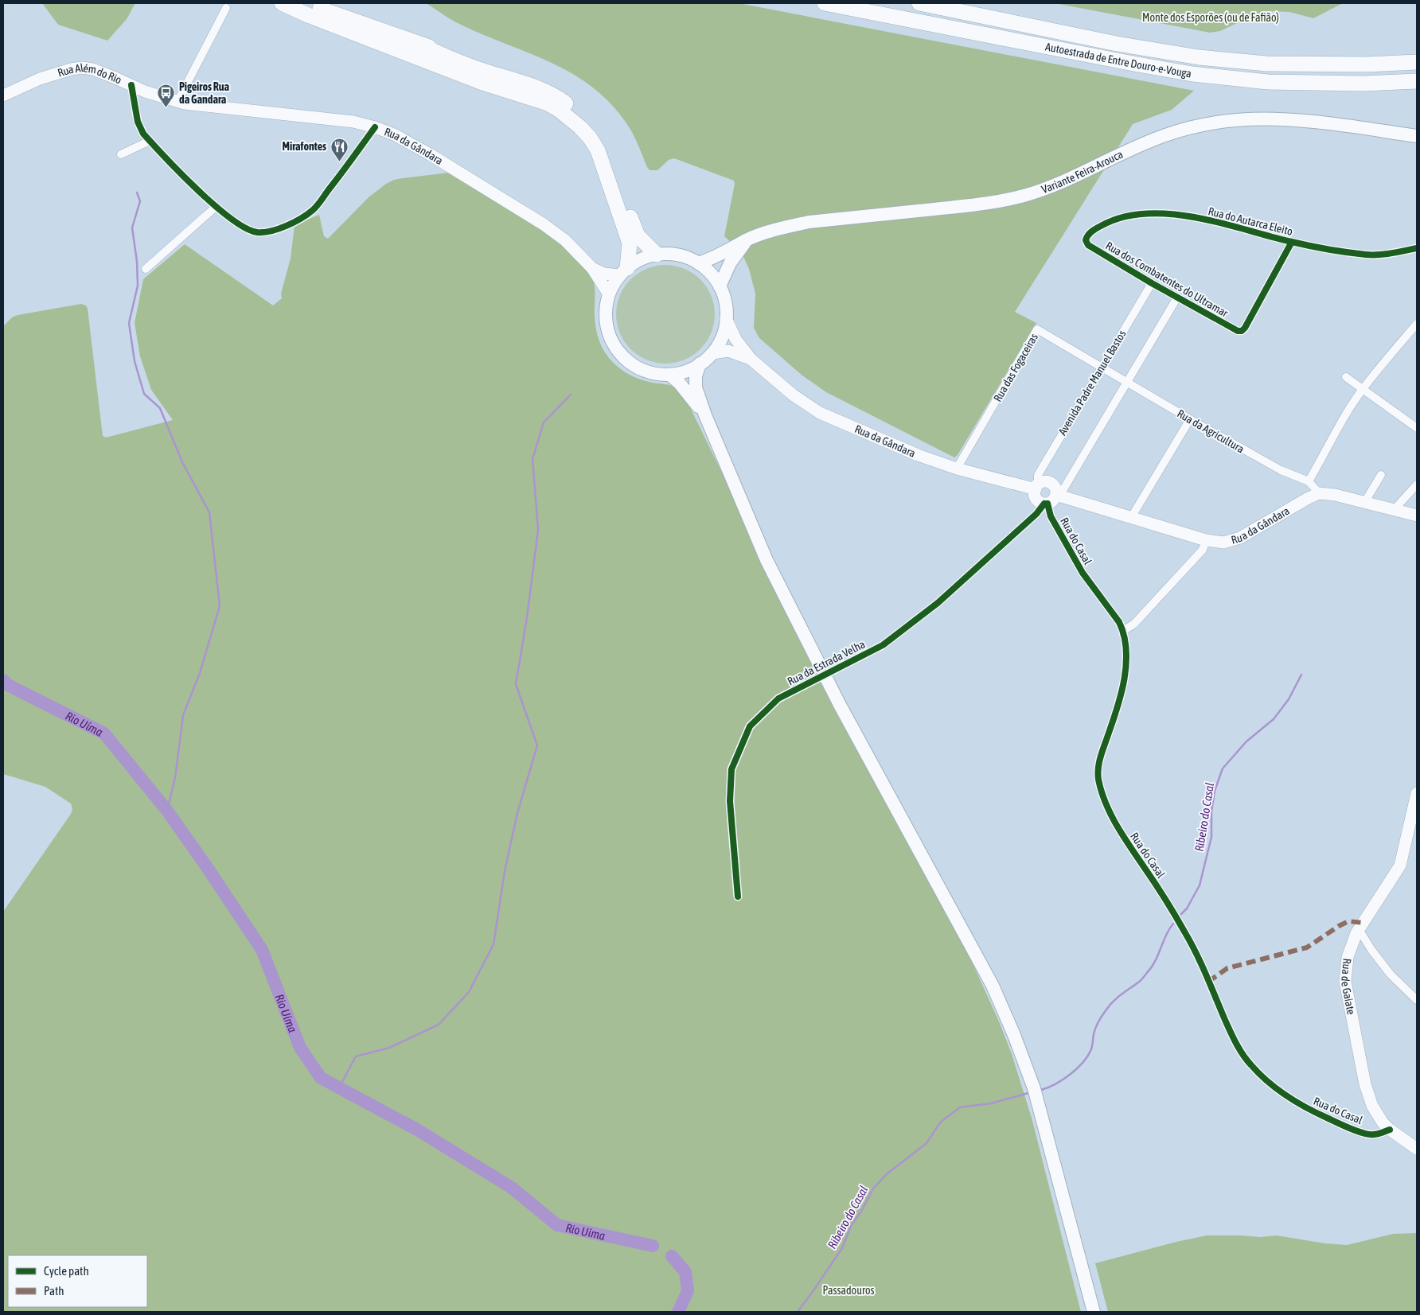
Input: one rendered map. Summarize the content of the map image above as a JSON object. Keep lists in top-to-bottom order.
{
  "streets": {
    "highway": ["Autoestrada de Entre Douro-e-Vouga"],
    "main road": [
      "Rua Além do Rio",
      "Rua da Gândara",
      "Variante Feira-Arouca",
      "Rua de Gaiate"
    ],
    "street": [
      "Rua do Autarca Eleito",
      "Rua dos Combatentes do Ultramar",
      "Rua das Fogaceiras",
      "Avenida Padre Manuel Bastos",
      "Rua da Agricultura",
      "Rua do Casal",
      "Rua da Estrada Velha"
    ]
  },
  "crossings": [
    ["Rua Além do Rio", "Rua da Gândara"],
    ["Rua da Gândara", "Variante Feira-Arouca"],
    ["Rua da Gândara", "Rua das Fogaceiras"],
    ["Rua da Gândara", "Avenida Padre Manuel Bastos"],
    ["Rua da Gândara", "Rua da Agricultura"],
    ["Rua da Gândara", "Rua do Casal"],
    ["Rua da Gândara", "Rua da Estrada Velha"],
    ["Rua do Autarca Eleito", "Rua dos Combatentes do Ultramar"],
    ["Rua dos Combatentes do Ultramar", "Avenida Padre Manuel Bastos"],
    ["Rua das Fogaceiras", "Avenida Padre Manuel Bastos"],
    ["Rua das Fogaceiras", "Rua da Agricultura"],
    ["Avenida Padre Manuel Bastos", "Rua da Agricultura"],
    ["Avenida Padre Manuel Bastos", "Rua do Casal"],
    ["Avenida Padre Manuel Bastos", "Rua da Estrada Velha"],
    ["Rua do Casal", "Rua da Estrada Velha"],
    ["Rua do Casal", "Rua de Gaiate"]
  ],
  "water": ["Rio Uíma", "Ribeiro do Casal"],
  "parks": ["Monte dos Esporões (ou de Fafião)", "Passadouros"],
  "places": {
    "bus stop": ["Pigeiros Rua da Gandara"],
    "restaurant": ["Mirafontes"]
  },
  "legend": ["Cycle path", "Path"]
}
